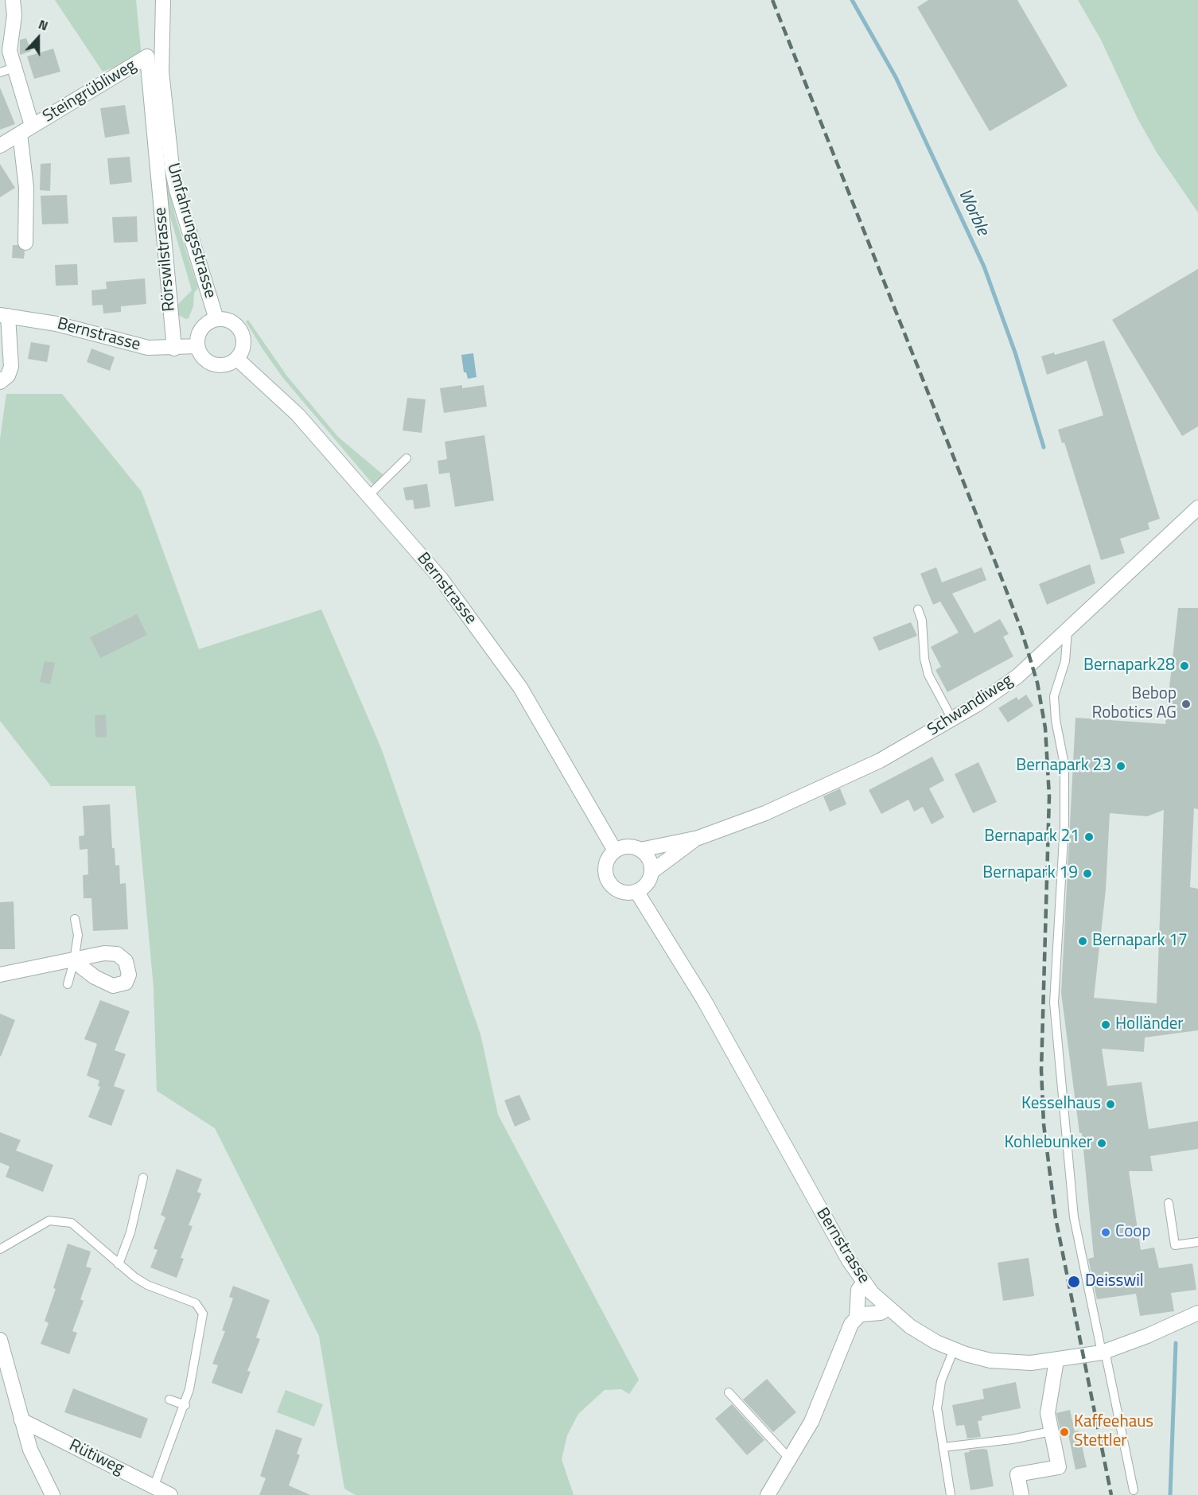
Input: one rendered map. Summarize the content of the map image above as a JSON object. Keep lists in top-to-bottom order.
{
  "streets": {
    "street": [
      "Steingrübliweg",
      "Umfahrungsstrasse",
      "Rörswilstrasse",
      "Bernstrasse",
      "Schwandiweg",
      "Rütiweg"
    ]
  },
  "crossings": [
    ["Steingrübliweg", "Rörswilstrasse"],
    ["Umfahrungsstrasse", "Bernstrasse"],
    ["Rörswilstrasse", "Bernstrasse"],
    ["Bernstrasse", "Schwandiweg"]
  ],
  "water": ["Worble"],
  "places": [
    "Bernapark28",
    "Bebop Robotics AG",
    "Bernapark 23",
    "Bernapark 21",
    "Bernapark 19",
    "Bernapark 17",
    "Holländer",
    "Kesselhaus",
    "Kohlebunker",
    "Coop",
    "Deisswil",
    "Kaffeehaus Stettler"
  ],
  "north": "top"
}
